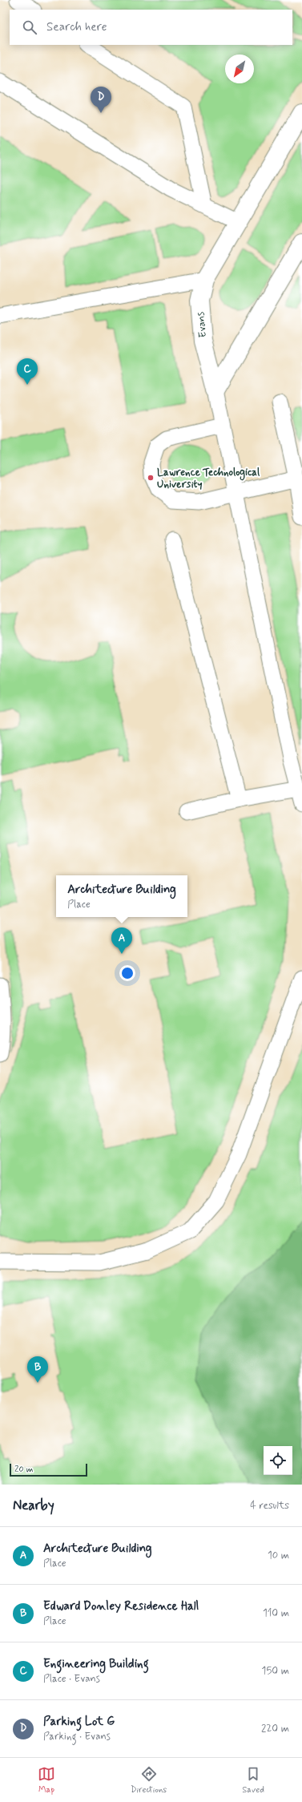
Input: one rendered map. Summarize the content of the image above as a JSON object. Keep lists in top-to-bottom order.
{
  "streets": {
    "street": ["Evans"]
  },
  "places": ["Lawrence Technological University"],
  "scale_bar": "20 m",
  "north": "bottom left",
  "page": {
    "search": "Search here",
    "pins": [
      "D",
      "C",
      "A",
      "B"
    ],
    "popup": ["Architecture Building", "Place"],
    "scale": "20 m",
    "heading": ["Nearby", "4 results"],
    "list": [
      {
        "mark": "A",
        "name": "Architecture Building",
        "note": "Place",
        "value": "10 m"
      },
      {
        "mark": "B",
        "name": "Edward Donley Residence Hall",
        "note": "Place",
        "value": "110 m"
      },
      {
        "mark": "C",
        "name": "Engineering Building",
        "note": "Place · Evans",
        "value": "150 m"
      },
      {
        "mark": "D",
        "name": "Parking Lot G",
        "note": "Parking · Evans",
        "value": "220 m"
      }
    ],
    "nav": ["Map", "Directions", "Saved"]
  }
}
